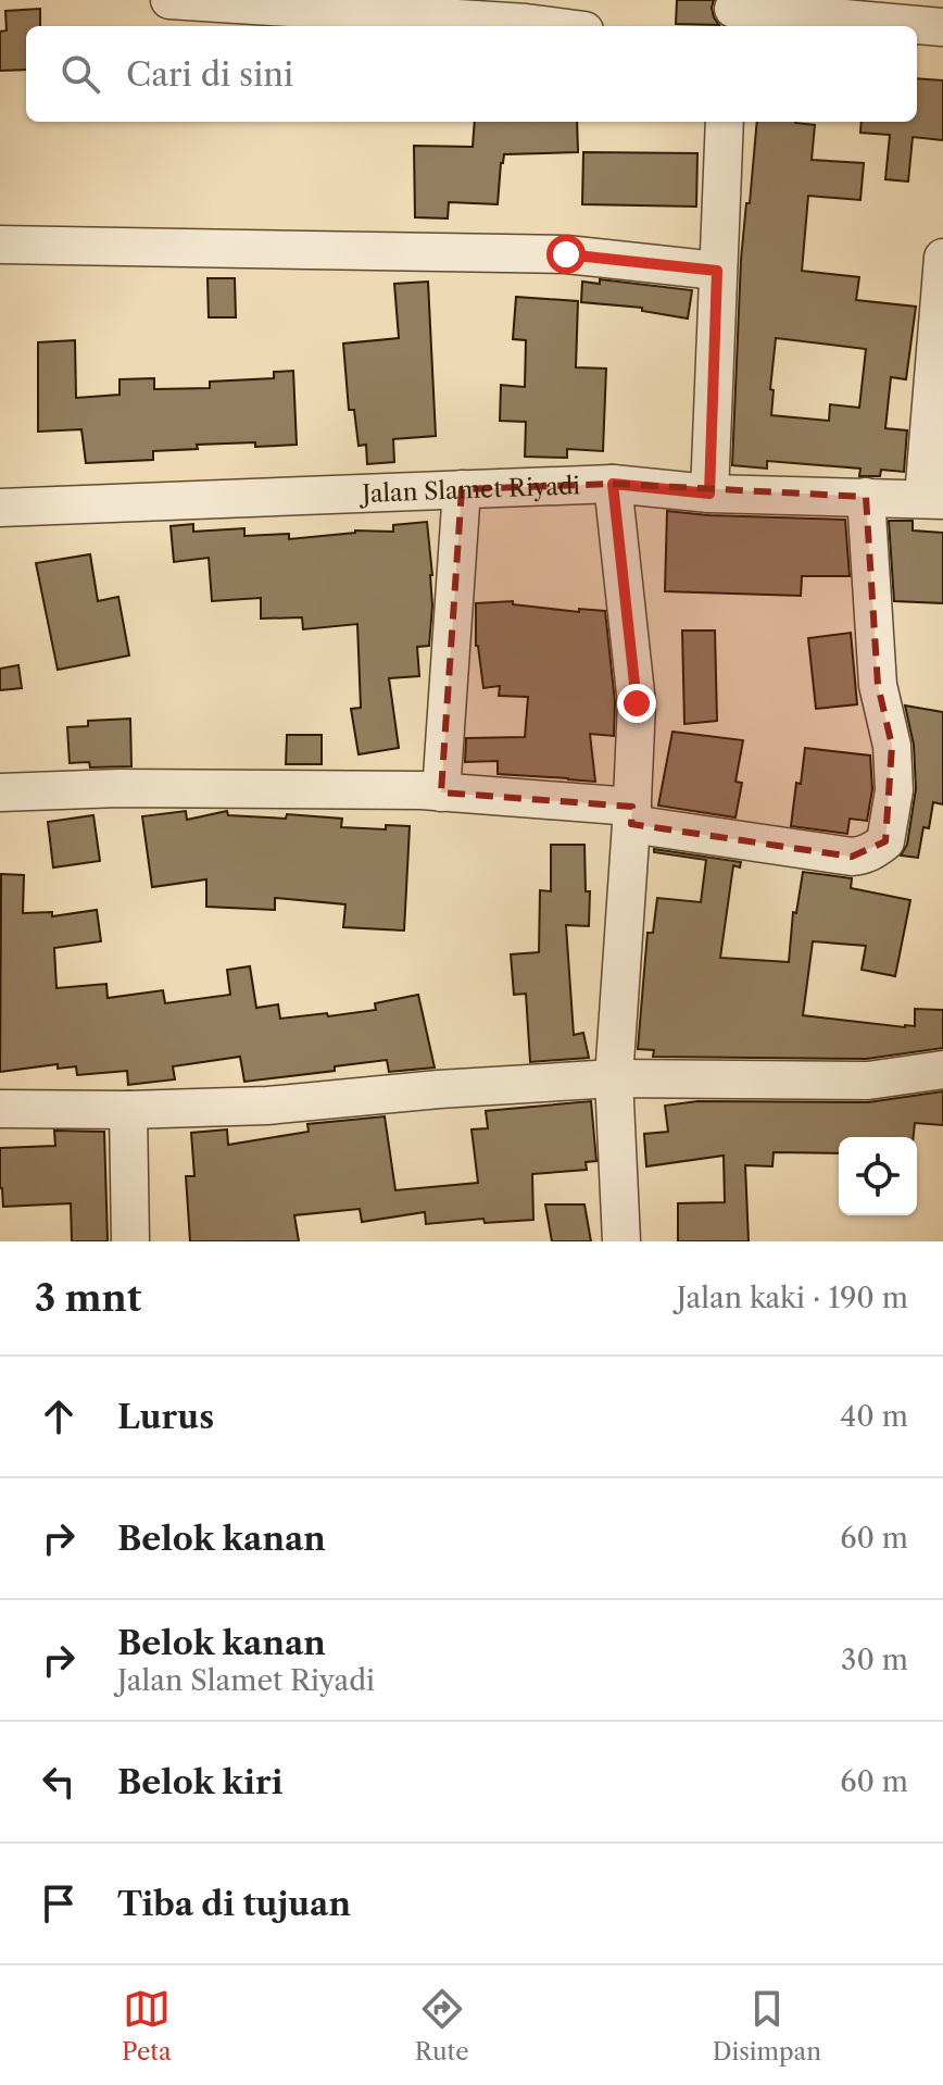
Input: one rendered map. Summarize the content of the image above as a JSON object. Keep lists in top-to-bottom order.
{
  "streets": {
    "street": ["Jalan Slamet Riyadi"]
  },
  "page": {
    "search": "Cari di sini",
    "heading": ["3 mnt", "Jalan kaki · 190 m"],
    "list": [
      ["Lurus", "40 m"],
      ["Belok kanan", "60 m"],
      ["Belok kanan", "Jalan Slamet Riyadi", "30 m"],
      ["Belok kiri", "60 m"],
      "Tiba di tujuan"
    ],
    "nav": ["Peta", "Rute", "Disimpan"]
  }
}
